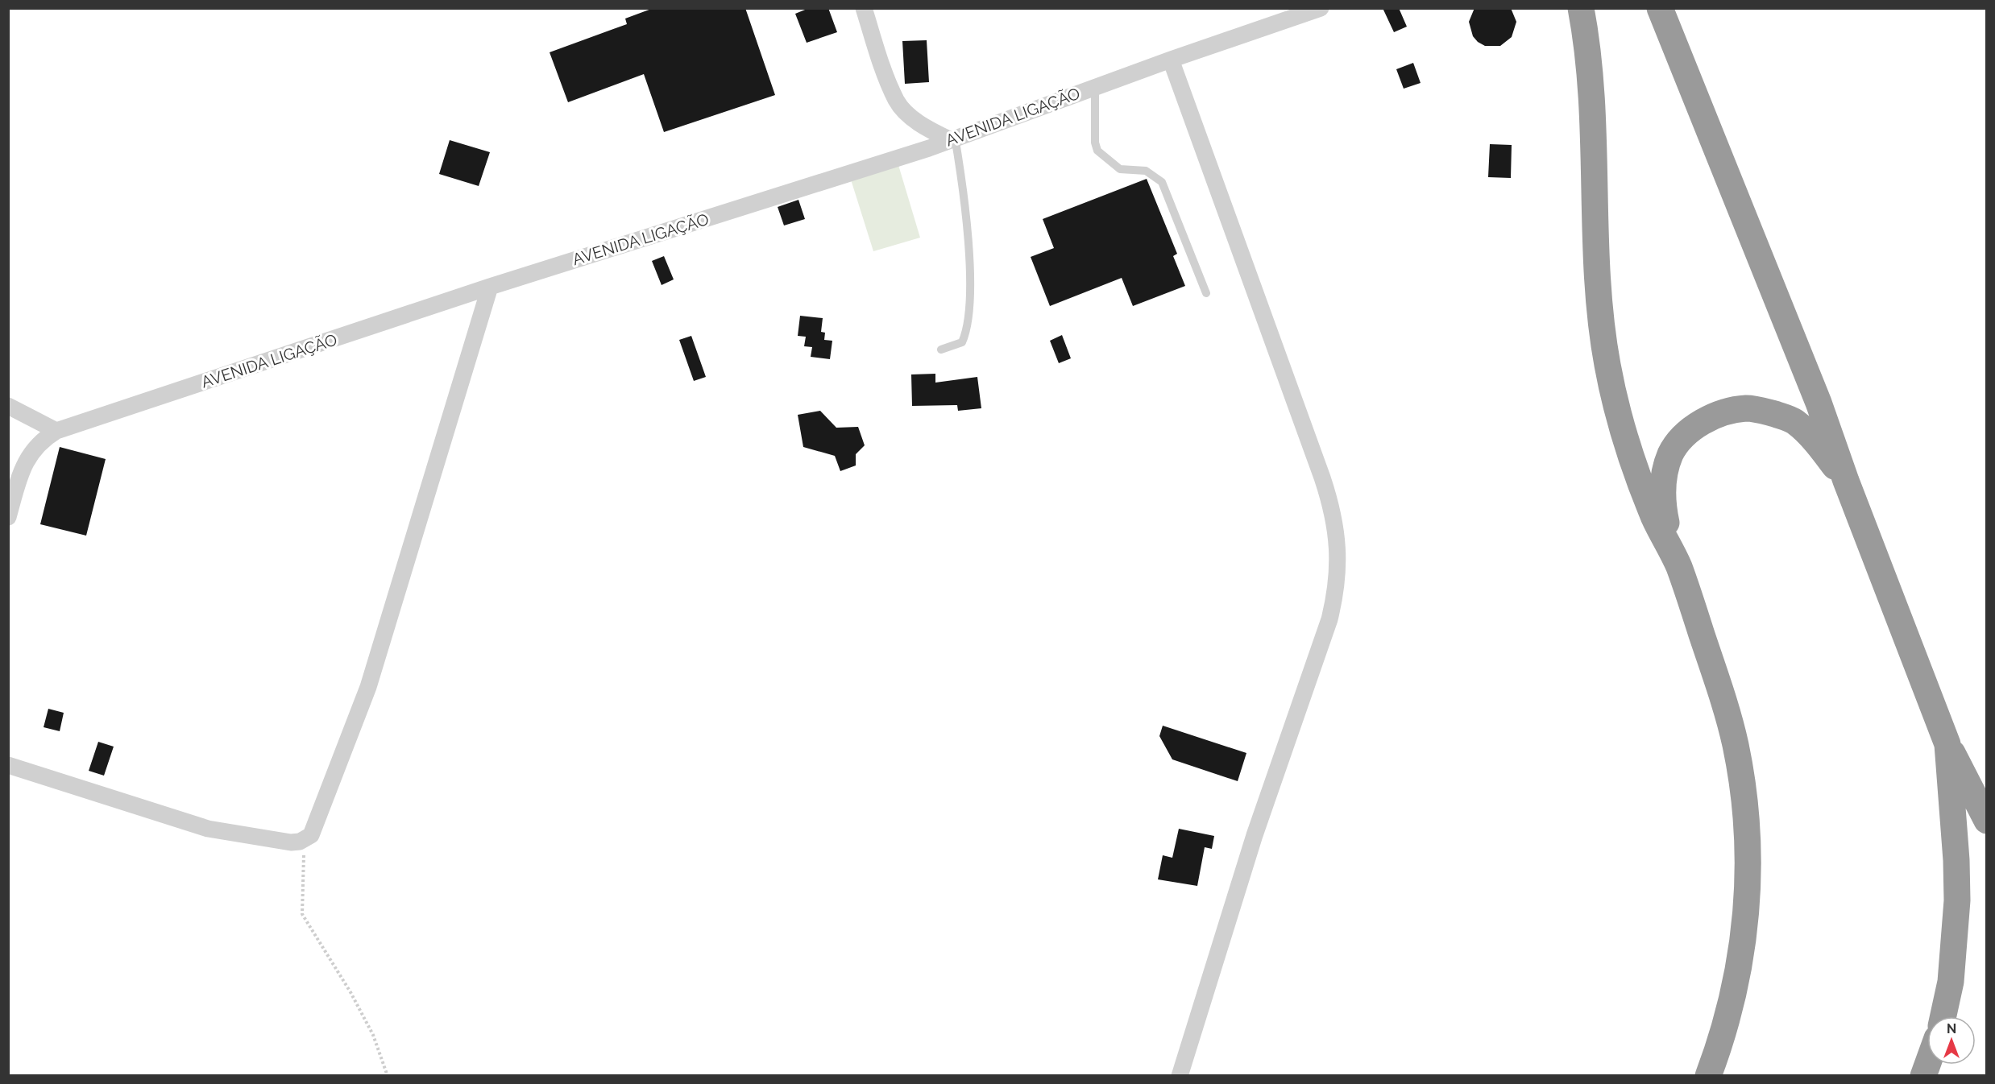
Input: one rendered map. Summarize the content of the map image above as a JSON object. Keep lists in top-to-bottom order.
{
  "streets": {
    "street": ["AVENIDA LIGAÇÃO"]
  },
  "north": "top"
}
